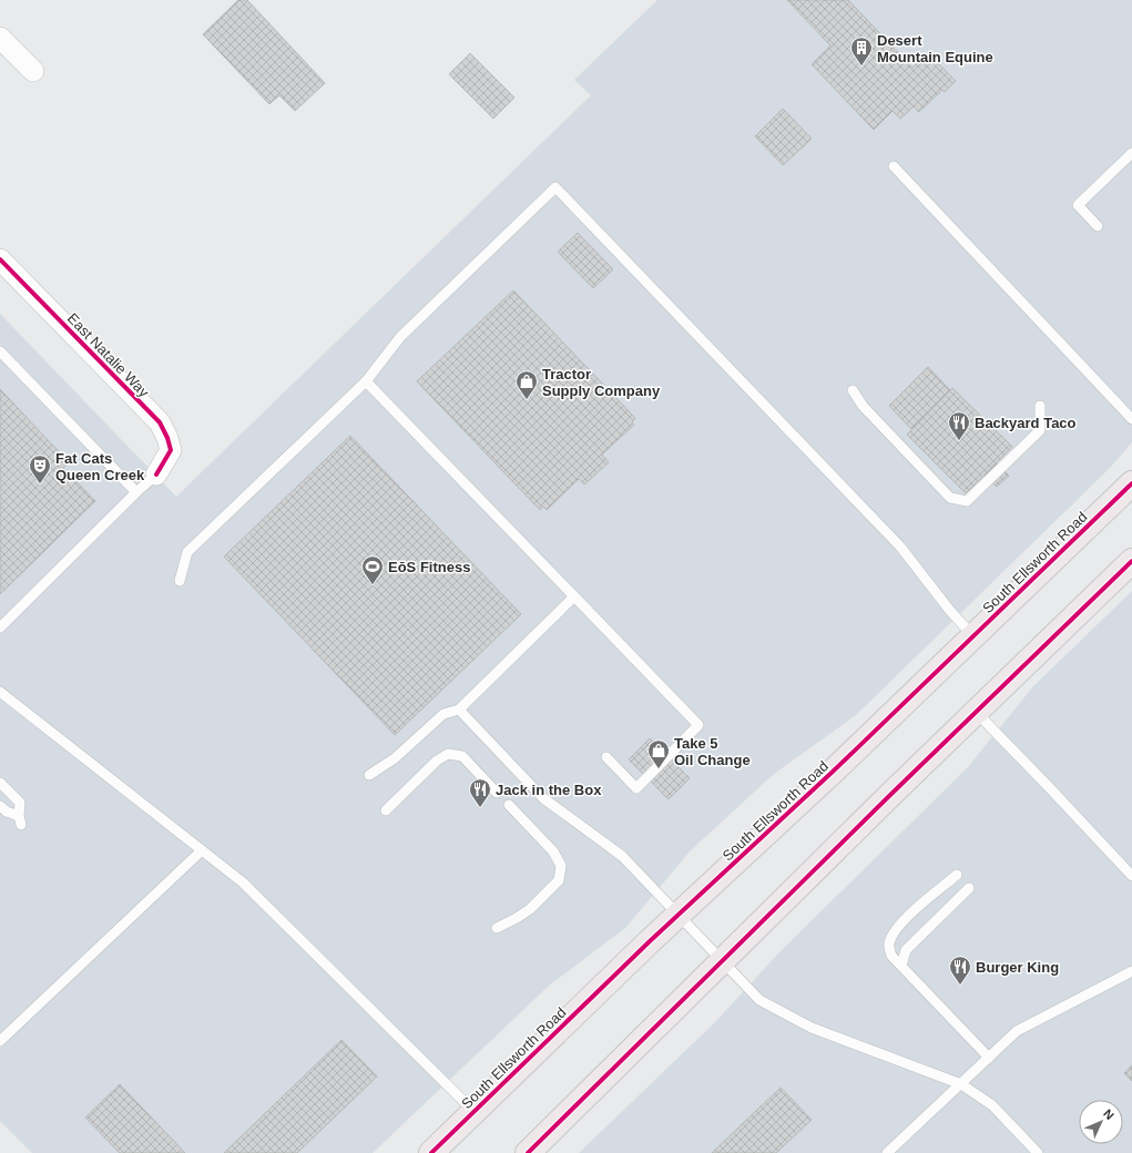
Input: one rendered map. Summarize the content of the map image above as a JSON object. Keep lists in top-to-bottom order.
{
  "streets": {
    "main road": ["South Ellsworth Road"],
    "street": ["East Natalie Way"]
  },
  "places": {
    "building": ["Desert Mountain Equine"],
    "shop": ["Tractor Supply Company", "Take 5 Oil Change"],
    "restaurant": ["Backyard Taco", "Jack in the Box", "Burger King"],
    "theatre": ["Fat Cats Queen Creek"],
    "sports": ["EōS Fitness"]
  },
  "north": "top right"
}
